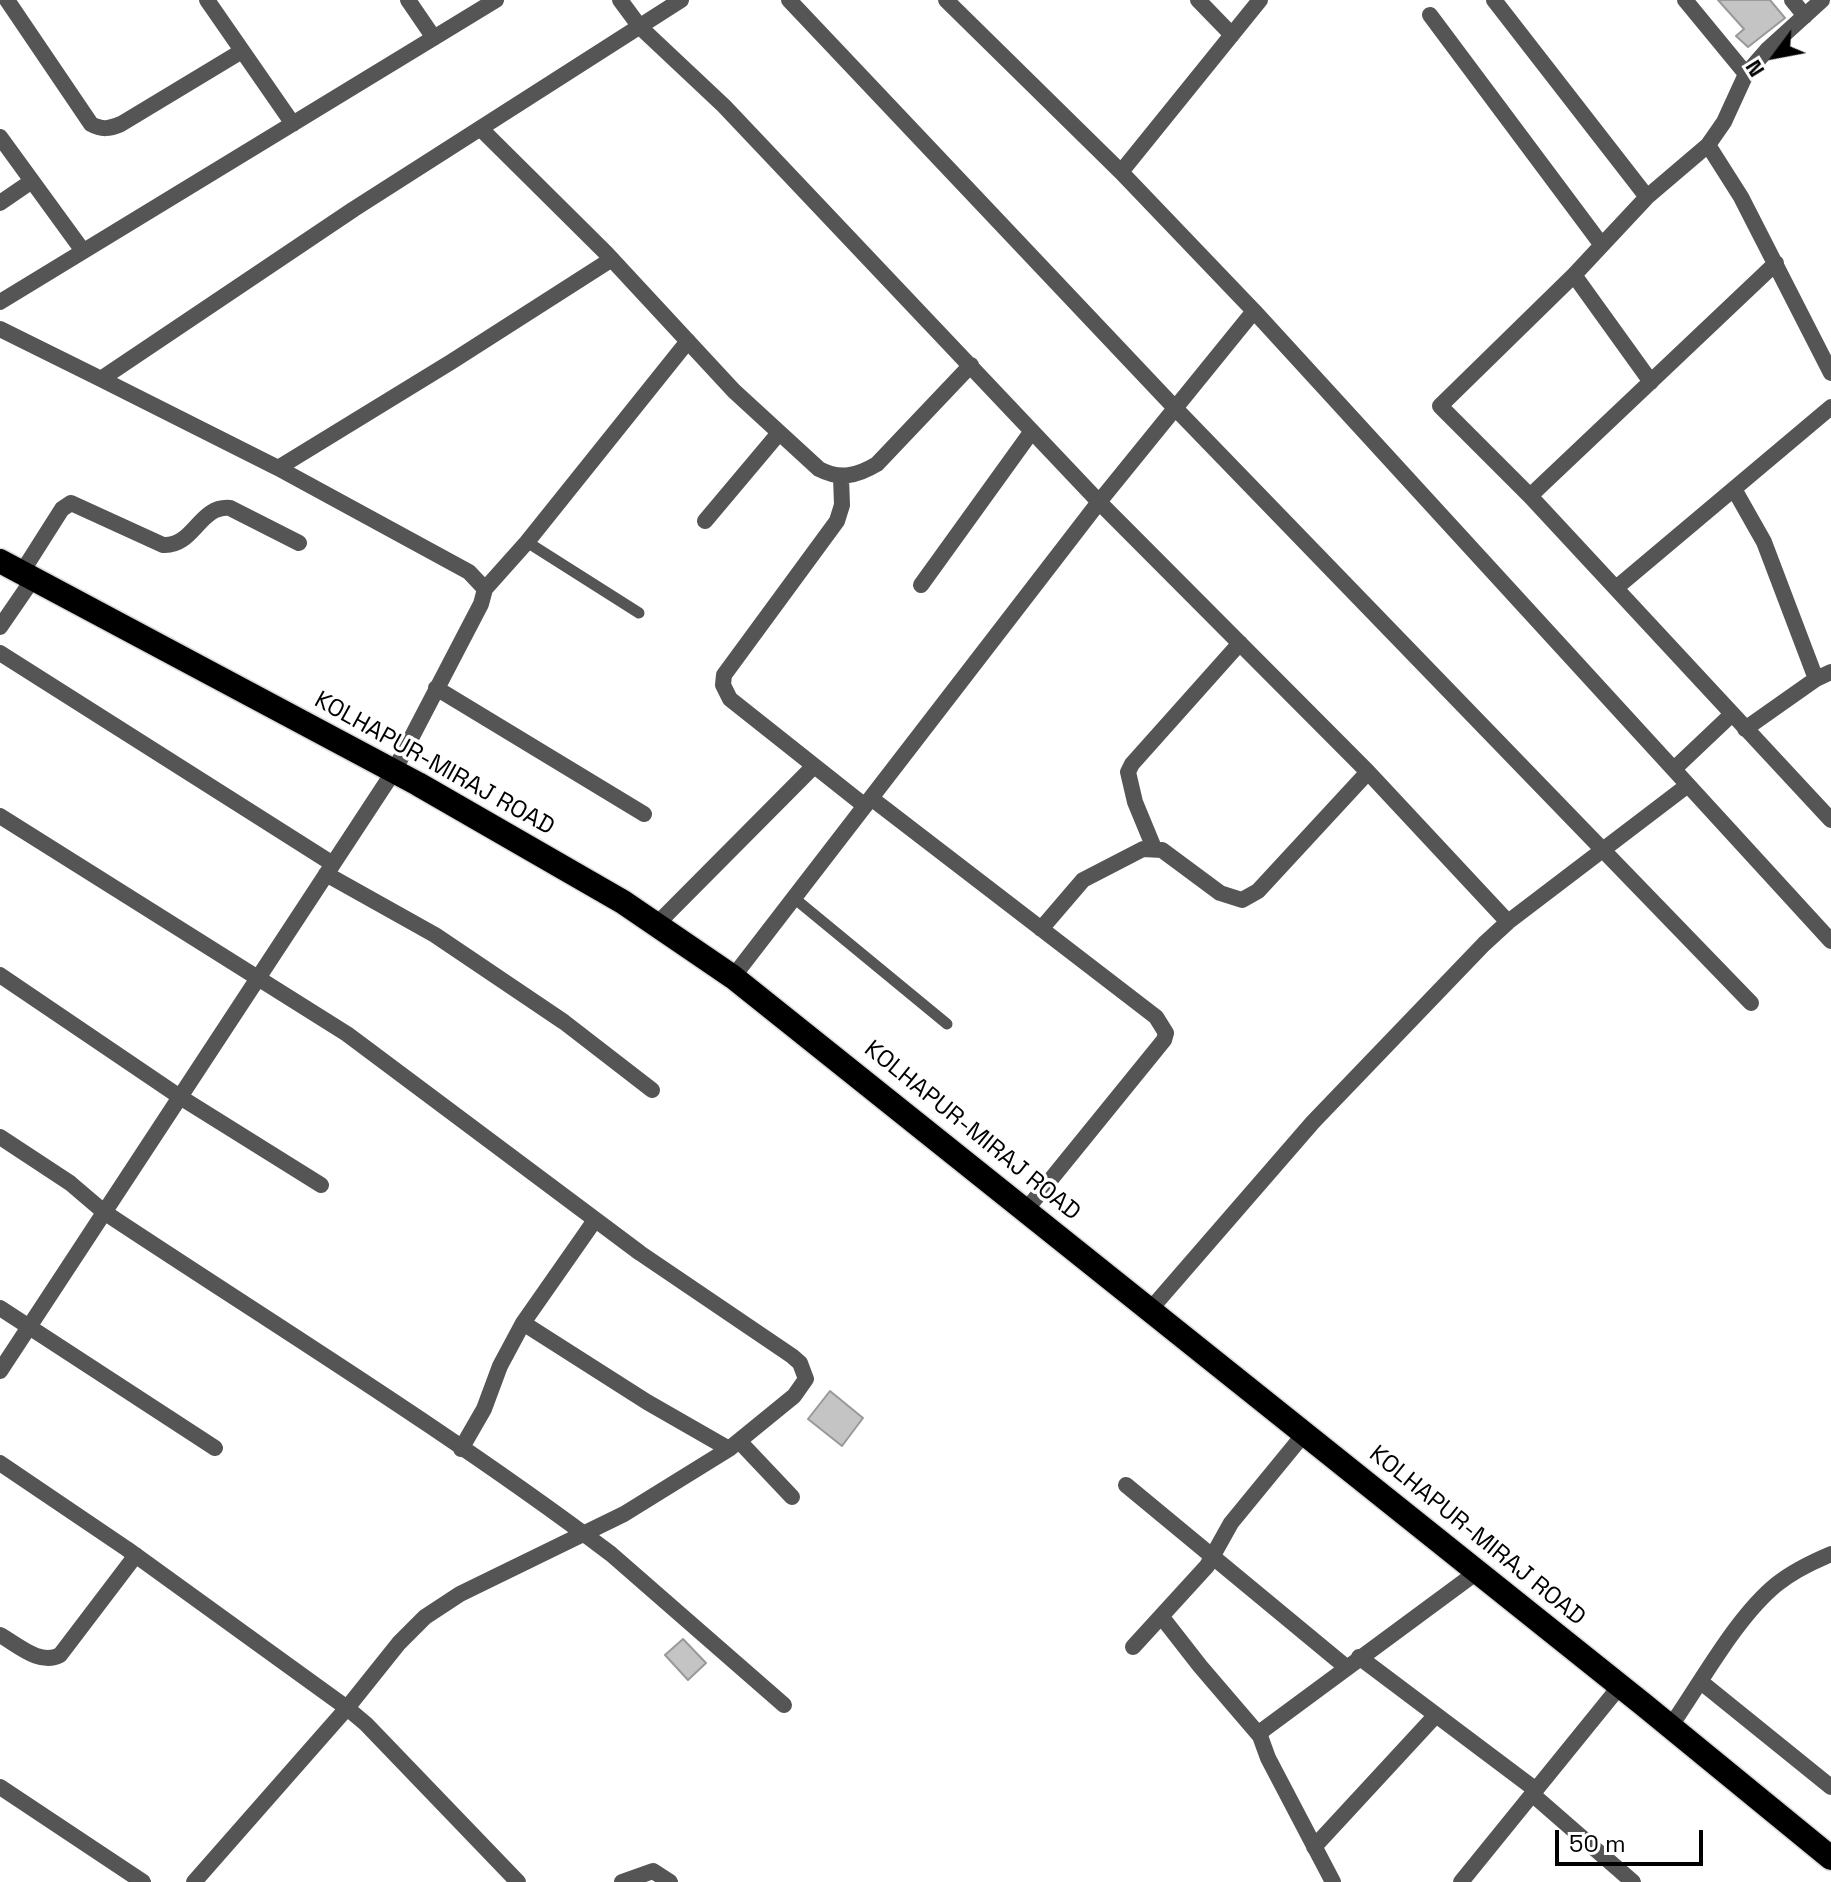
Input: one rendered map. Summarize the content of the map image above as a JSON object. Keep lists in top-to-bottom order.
{
  "streets": {
    "highway": ["KOLHAPUR-MIRAJ ROAD"]
  },
  "scale_bar": "50 m",
  "north": "bottom left"
}
